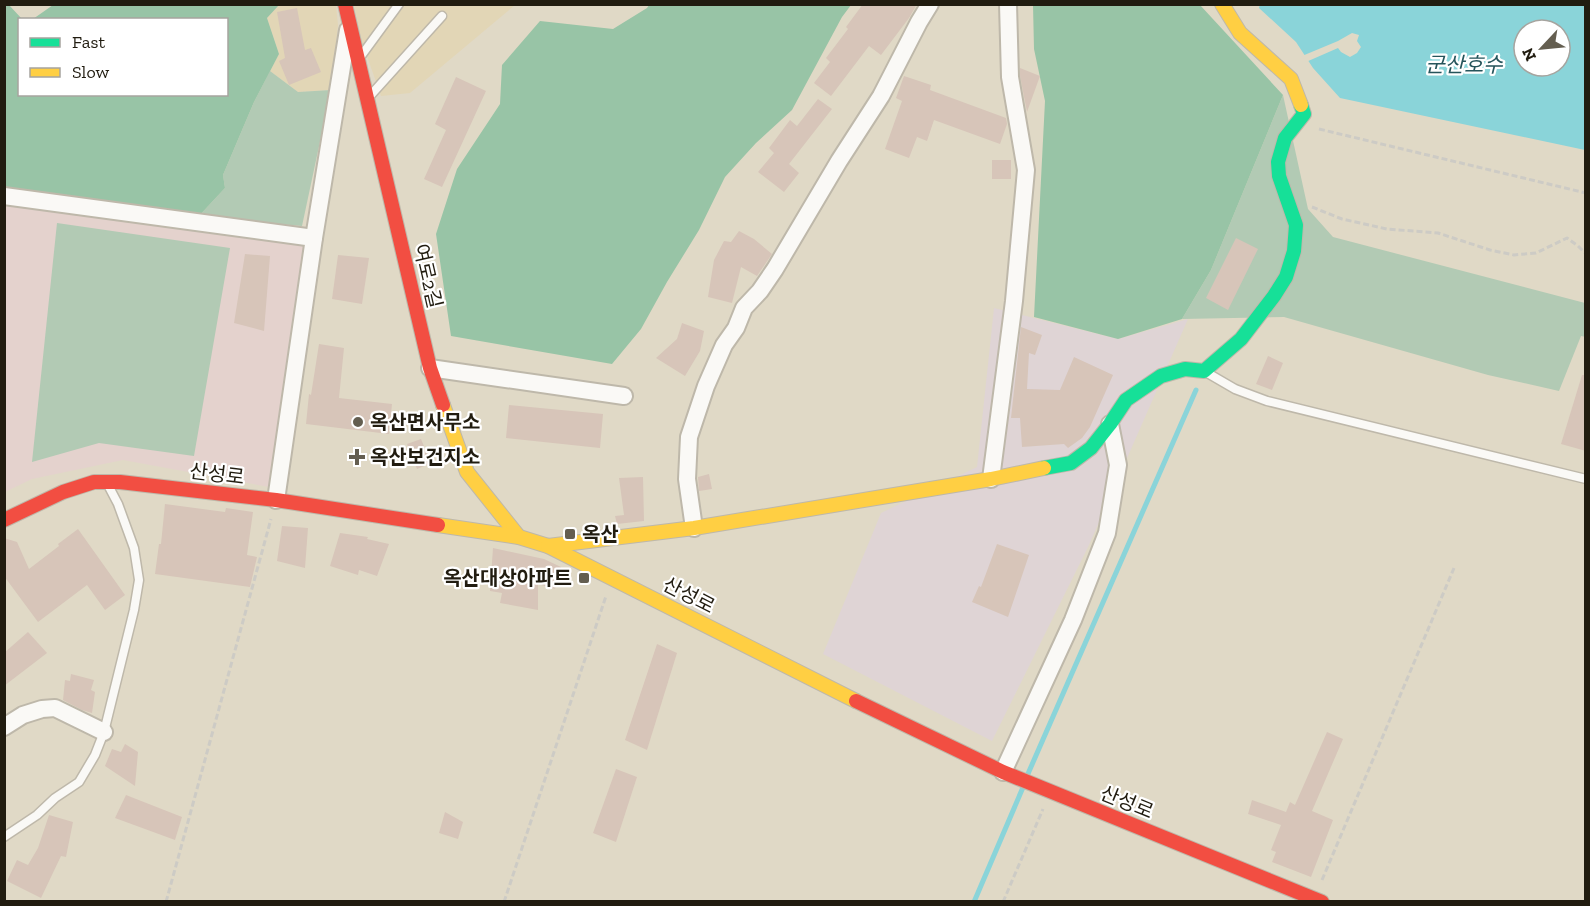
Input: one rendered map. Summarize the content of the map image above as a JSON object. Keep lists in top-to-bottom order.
{
  "streets": {
    "street": ["여로2길", "산성로"]
  },
  "crossings": [
    ["여로2길", "산성로"]
  ],
  "water": ["군산호수"],
  "places": {
    "other": ["옥산면사무소"],
    "health": ["옥산보건지소"],
    "transit": ["옥산", "옥산대상아파트"]
  },
  "legend": ["Fast", "Slow"],
  "north": "bottom left"
}
